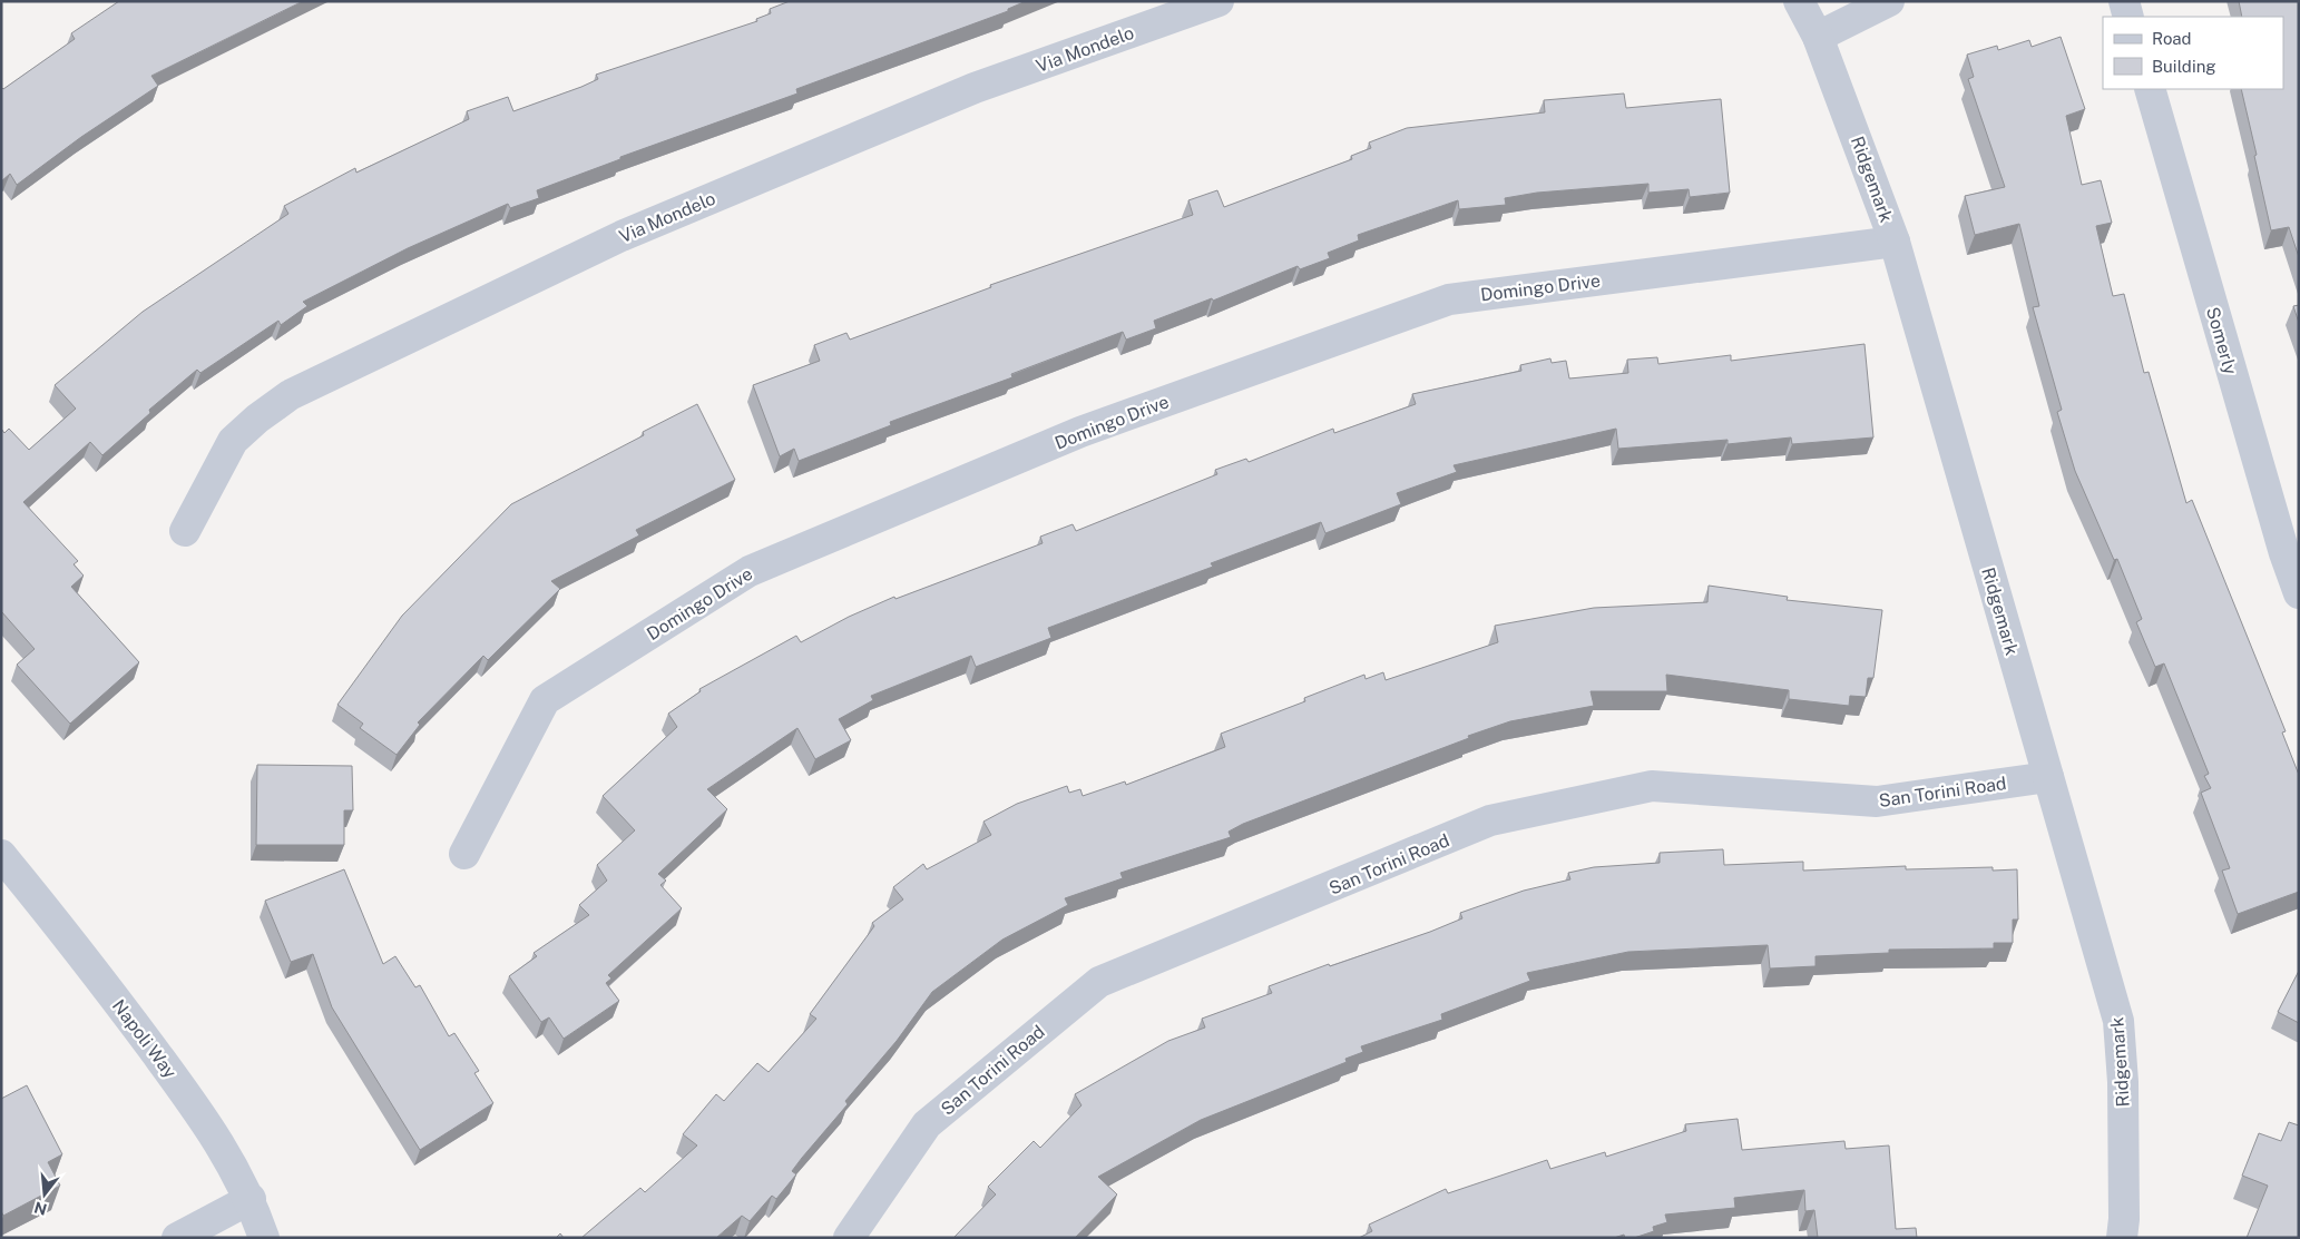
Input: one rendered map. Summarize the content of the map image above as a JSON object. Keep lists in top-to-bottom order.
{
  "streets": {
    "street": [
      "Via Mondelo",
      "Ridgemark",
      "Domingo Drive",
      "Somerly",
      "San Torini Road",
      "Napoli Way"
    ]
  },
  "crossings": [
    ["Ridgemark", "Domingo Drive"],
    ["Ridgemark", "San Torini Road"]
  ],
  "legend": ["Road", "Building"],
  "north": "bottom"
}
